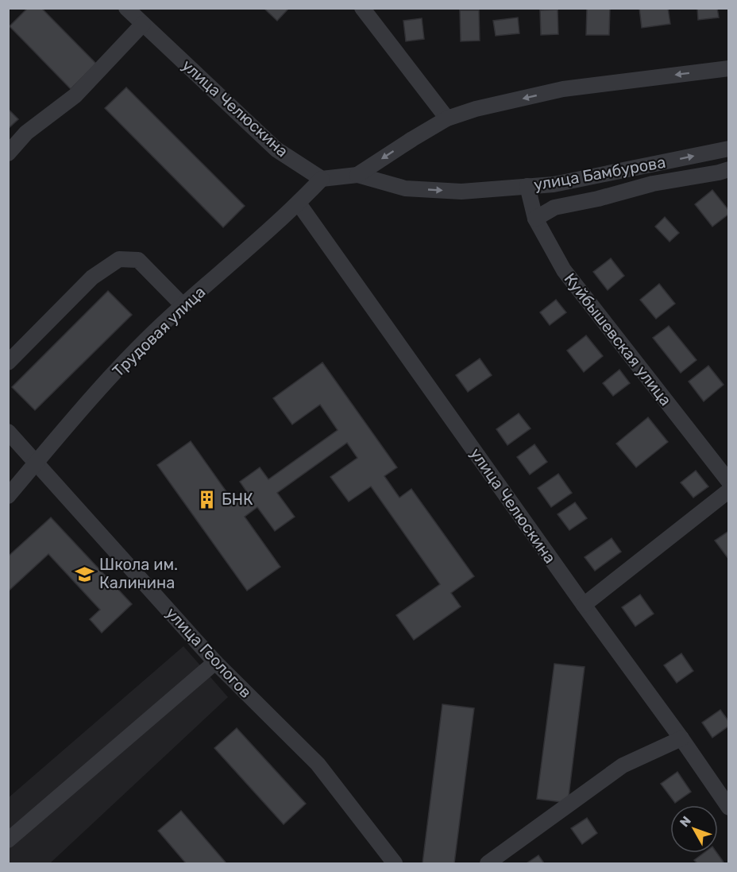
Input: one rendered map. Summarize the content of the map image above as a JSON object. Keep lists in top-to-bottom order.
{
  "streets": {
    "street": [
      "улица Челюскина",
      "улица Бамбурова",
      "Трудовая улица",
      "Куйбышевская улица",
      "улица Геологов"
    ]
  },
  "crossings": [
    ["улица Челюскина", "Трудовая улица"],
    ["улица Бамбурова", "Куйбышевская улица"],
    ["Трудовая улица", "улица Геологов"]
  ],
  "places": {
    "building": ["БНК"],
    "school or university": ["Школа им. Калинина"]
  },
  "north": "top left"
}
